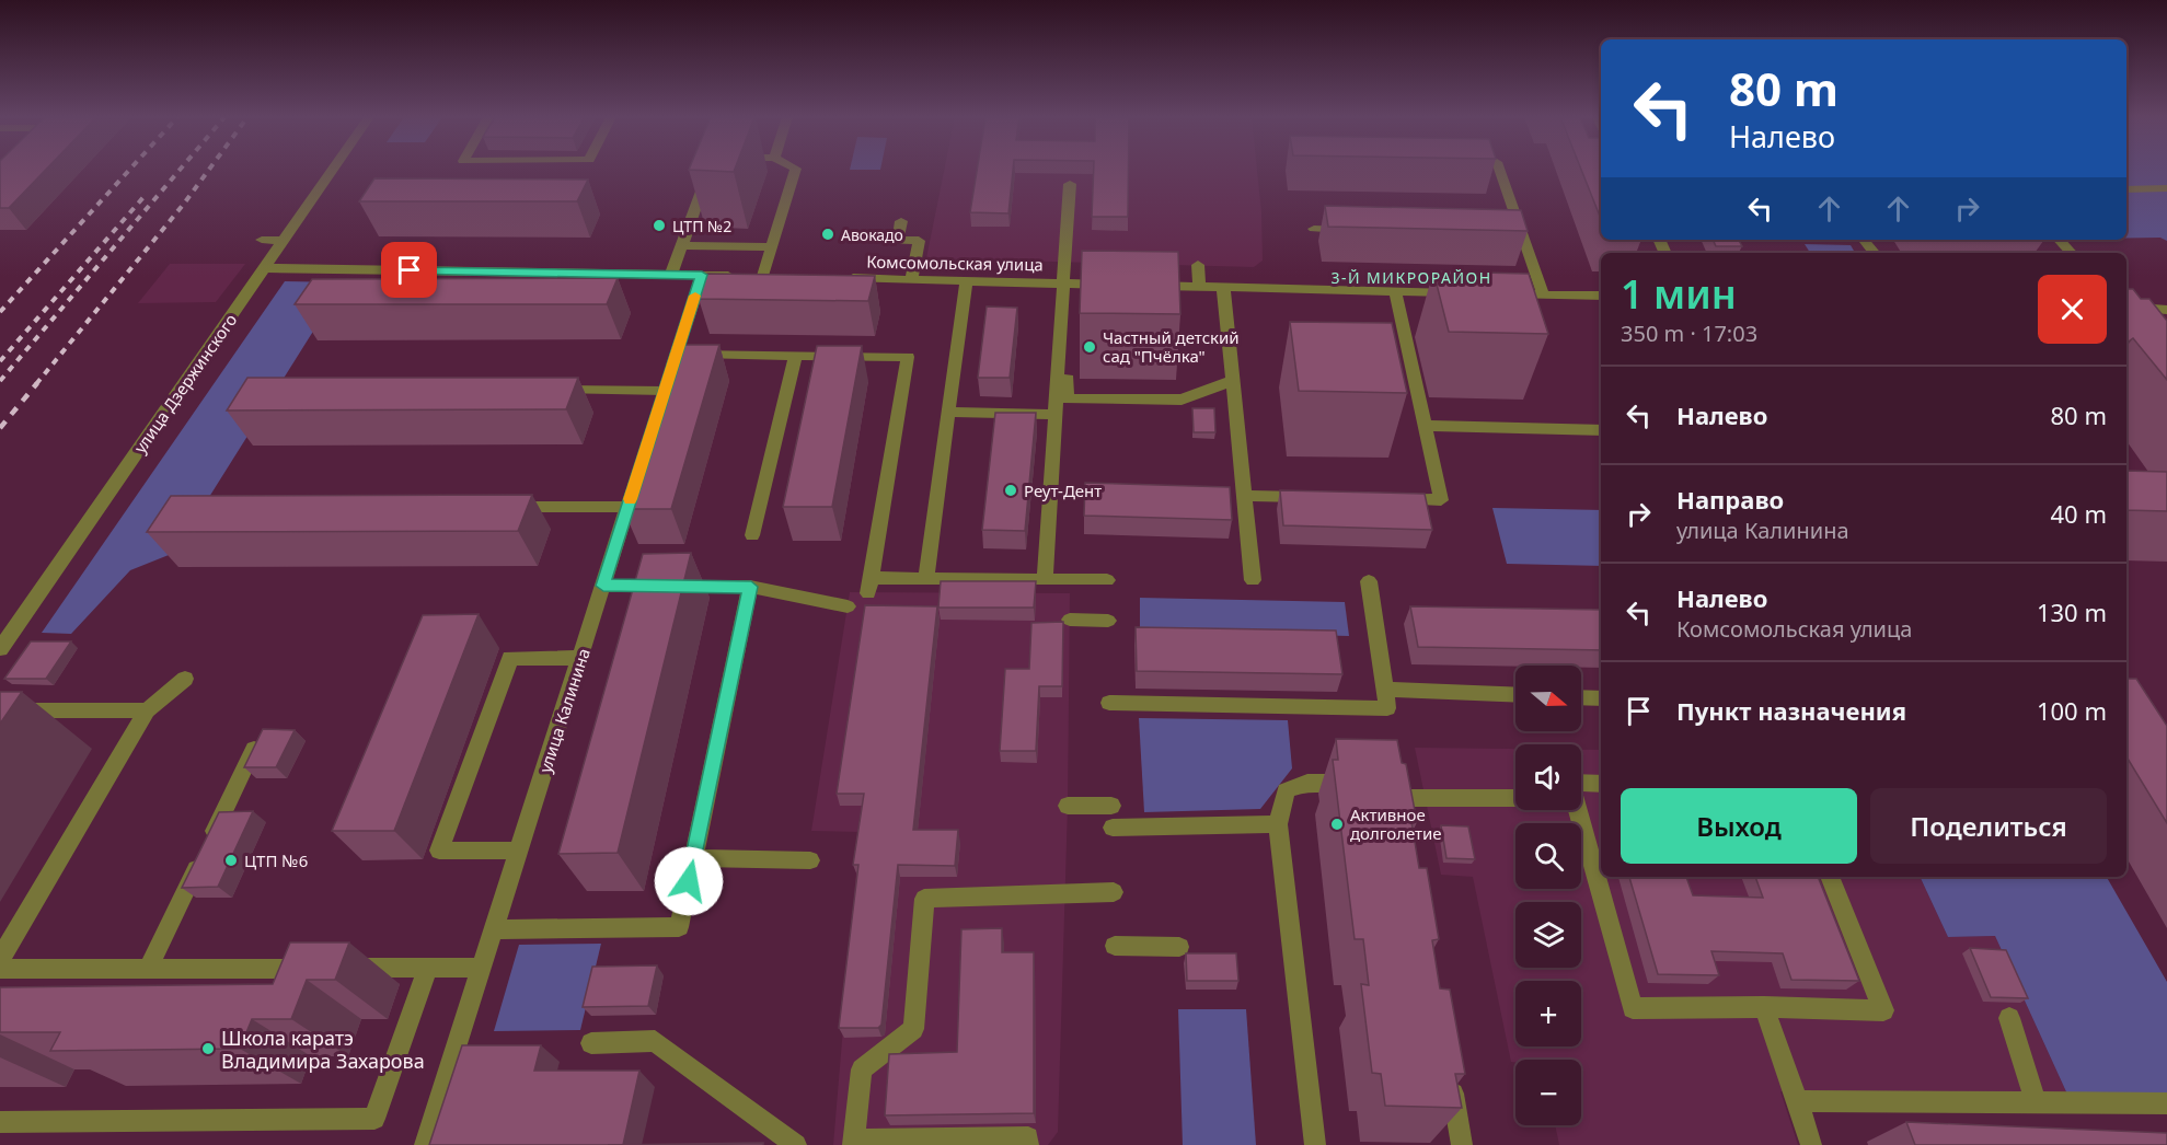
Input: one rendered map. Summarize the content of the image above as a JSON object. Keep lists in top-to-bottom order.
{
  "streets": {
    "street": ["Комсомольская улица", "улица Дзержинского", "улица Калинина"]
  },
  "districts": ["3-Й МИКРОРАЙОН"],
  "places": [
    "ЦТП №2",
    "Авокадо",
    "Частный детский сад \"Пчёлка\"",
    "Реут-Дент",
    "Активное долголетие",
    "ЦТП №6",
    "Школа каратэ Владимира Захарова"
  ],
  "north": "right",
  "page": {
    "turn": ["80 m", "Налево"],
    "heading": ["1 мин", "350 m · 17:03"],
    "list": [
      {
        "name": "Налево",
        "value": "80 m"
      },
      {
        "name": "Направо",
        "note": "улица Калинина",
        "value": "40 m"
      },
      {
        "name": "Налево",
        "note": "Комсомольская улица",
        "value": "130 m"
      },
      {
        "name": "Пункт назначения",
        "value": "100 m"
      }
    ],
    "map_buttons": ["+", "−"],
    "buttons": ["Выход", "Поделиться"]
  }
}
